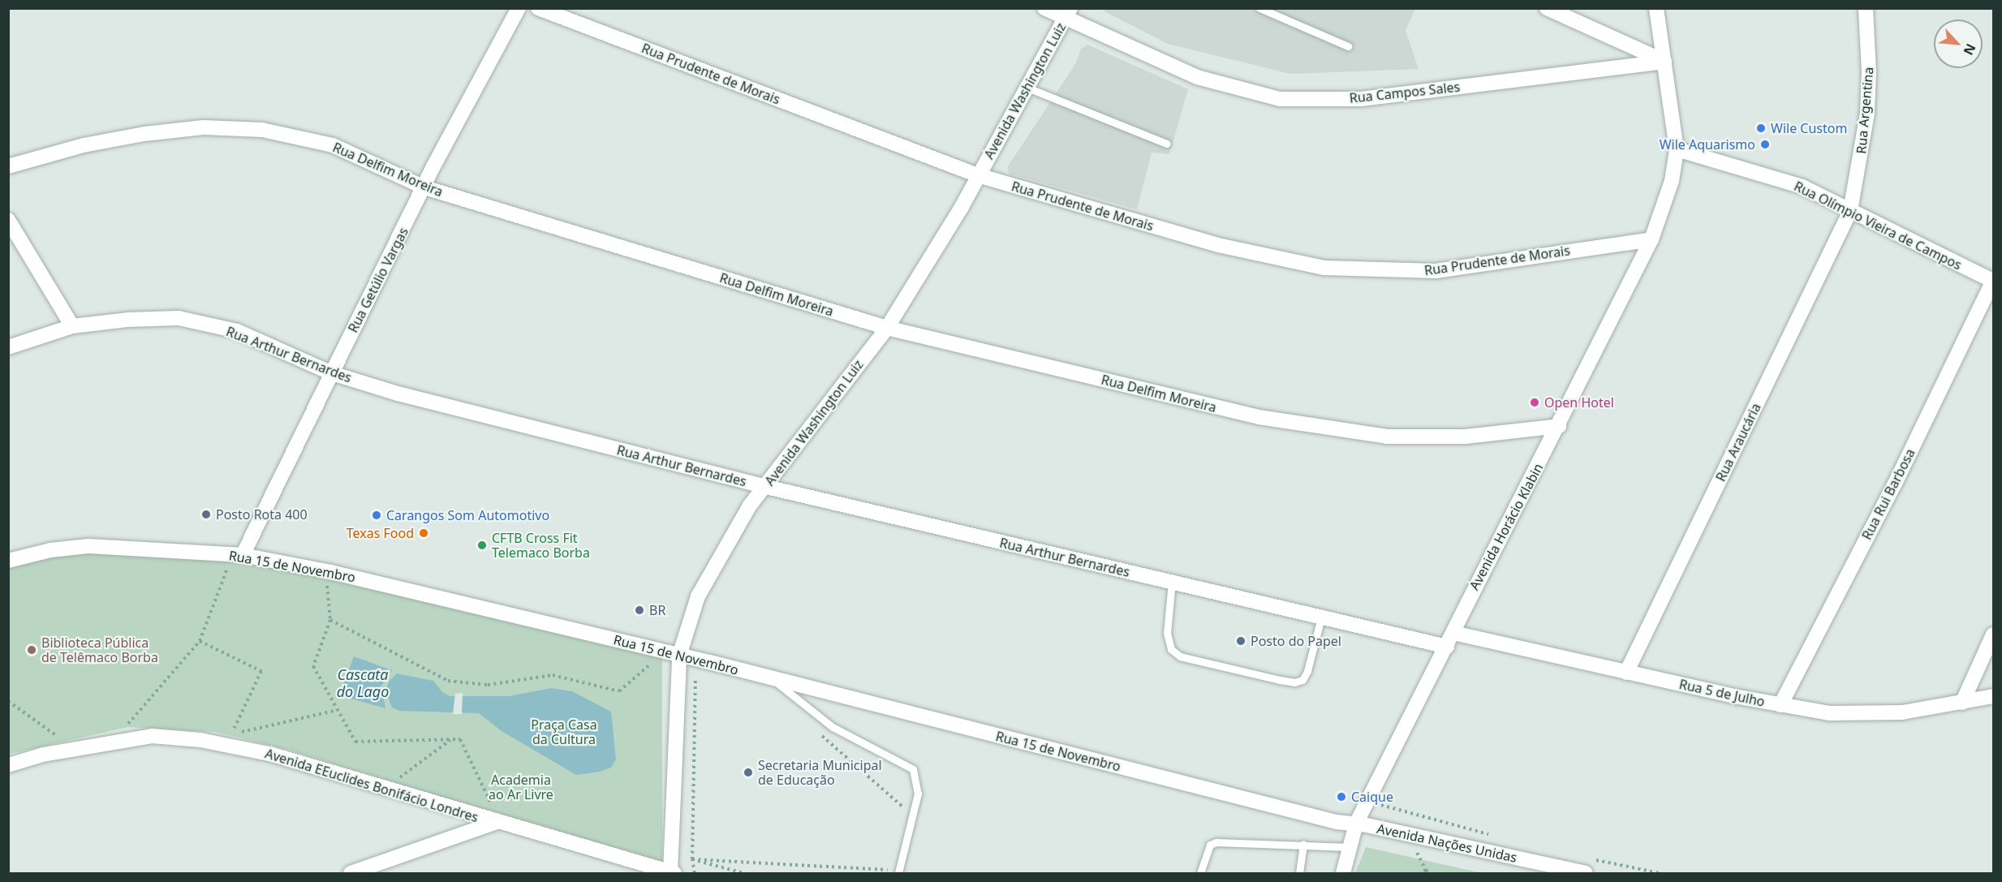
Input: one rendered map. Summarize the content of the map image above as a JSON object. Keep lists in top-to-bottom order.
{
  "streets": {
    "street": [
      "Rua Prudente de Morais",
      "Avenida Washington Luiz",
      "Rua Campos Sales",
      "Rua Argentina",
      "Rua Delfim Moreira",
      "Rua Olímpio Vieira de Campos",
      "Rua Getúlio Vargas",
      "Rua Arthur Bernardes",
      "Rua Araucária",
      "Rua Rui Barbosa",
      "Avenida Horácio Klabin",
      "Rua 15 de Novembro",
      "Rua 5 de Julho",
      "Avenida EEuclides Bonifácio Londres",
      "Avenida Nações Unidas"
    ]
  },
  "crossings": [
    ["Rua Prudente de Morais", "Avenida Washington Luiz"],
    ["Rua Prudente de Morais", "Avenida Horácio Klabin"],
    ["Avenida Washington Luiz", "Rua Campos Sales"],
    ["Avenida Washington Luiz", "Rua Delfim Moreira"],
    ["Avenida Washington Luiz", "Rua Arthur Bernardes"],
    ["Avenida Washington Luiz", "Rua 15 de Novembro"],
    ["Avenida Washington Luiz", "Avenida EEuclides Bonifácio Londres"],
    ["Rua Campos Sales", "Avenida Horácio Klabin"],
    ["Rua Argentina", "Rua Olímpio Vieira de Campos"],
    ["Rua Argentina", "Rua Araucária"],
    ["Rua Delfim Moreira", "Rua Getúlio Vargas"],
    ["Rua Delfim Moreira", "Avenida Horácio Klabin"],
    ["Rua Olímpio Vieira de Campos", "Rua Araucária"],
    ["Rua Olímpio Vieira de Campos", "Rua Rui Barbosa"],
    ["Rua Olímpio Vieira de Campos", "Avenida Horácio Klabin"],
    ["Rua Getúlio Vargas", "Rua Arthur Bernardes"],
    ["Rua Getúlio Vargas", "Rua 15 de Novembro"],
    ["Rua Arthur Bernardes", "Avenida Horácio Klabin"],
    ["Rua Araucária", "Rua 5 de Julho"],
    ["Rua Rui Barbosa", "Rua 5 de Julho"],
    ["Avenida Horácio Klabin", "Rua 5 de Julho"],
    ["Avenida Horácio Klabin", "Avenida Nações Unidas"],
    ["Rua 15 de Novembro", "Avenida Nações Unidas"]
  ],
  "water": ["Cascata do Lago"],
  "parks": ["Praça Casa da Cultura", "Academia ao Ar Livre"],
  "places": [
    "Wile Custom",
    "Wile Aquarismo",
    "Open Hotel",
    "Posto Rota 400",
    "Carangos Som Automotivo",
    "Texas Food",
    "CFTB Cross Fit Telemaco Borba",
    "BR",
    "Posto do Papel",
    "Biblioteca Pública de Telêmaco Borba",
    "Secretaria Municipal de Educação",
    "Caique"
  ],
  "north": "bottom right"
}
